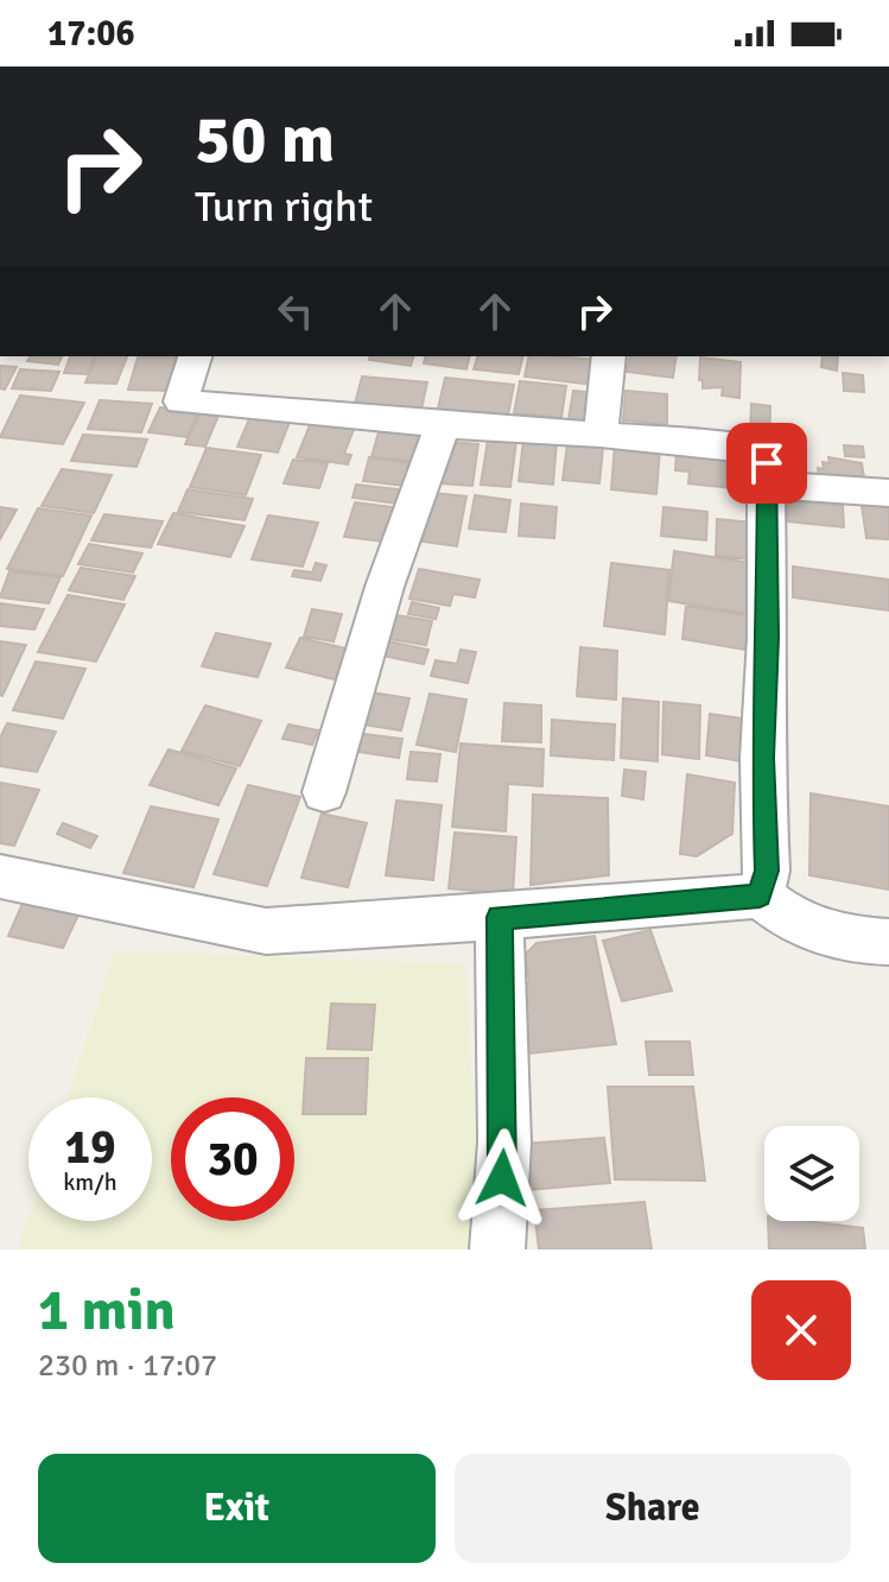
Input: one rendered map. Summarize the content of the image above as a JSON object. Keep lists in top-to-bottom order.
{
  "page": {
    "status": "17:06",
    "turn": ["50 m", "Turn right"],
    "speed": "19 km/h",
    "limit": "30",
    "heading": ["1 min", "230 m · 17:07"],
    "buttons": ["Exit", "Share"]
  }
}
